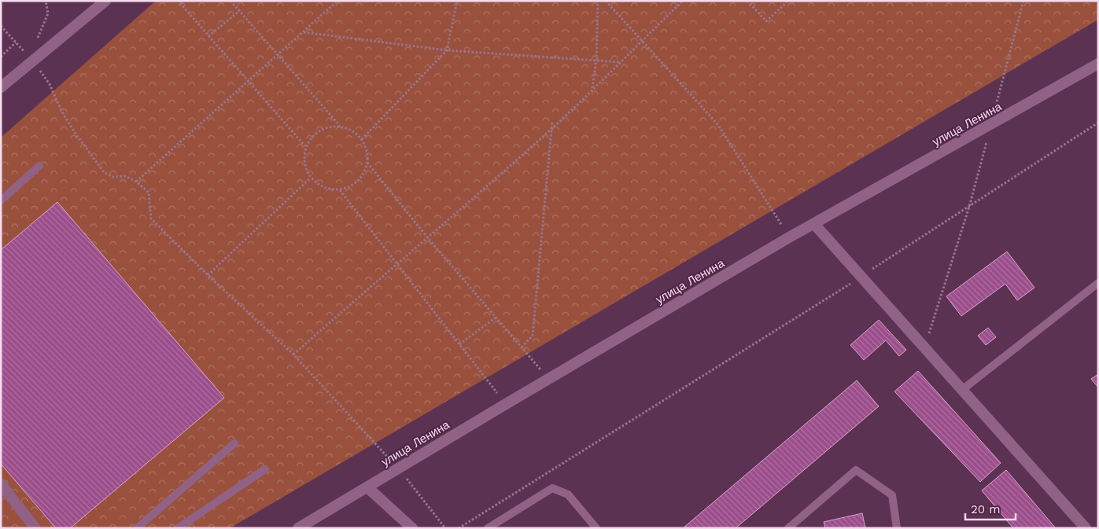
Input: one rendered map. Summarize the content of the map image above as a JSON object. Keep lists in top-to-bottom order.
{
  "streets": {
    "street": ["улица Ленина"]
  },
  "scale_bar": "20 m"
}
